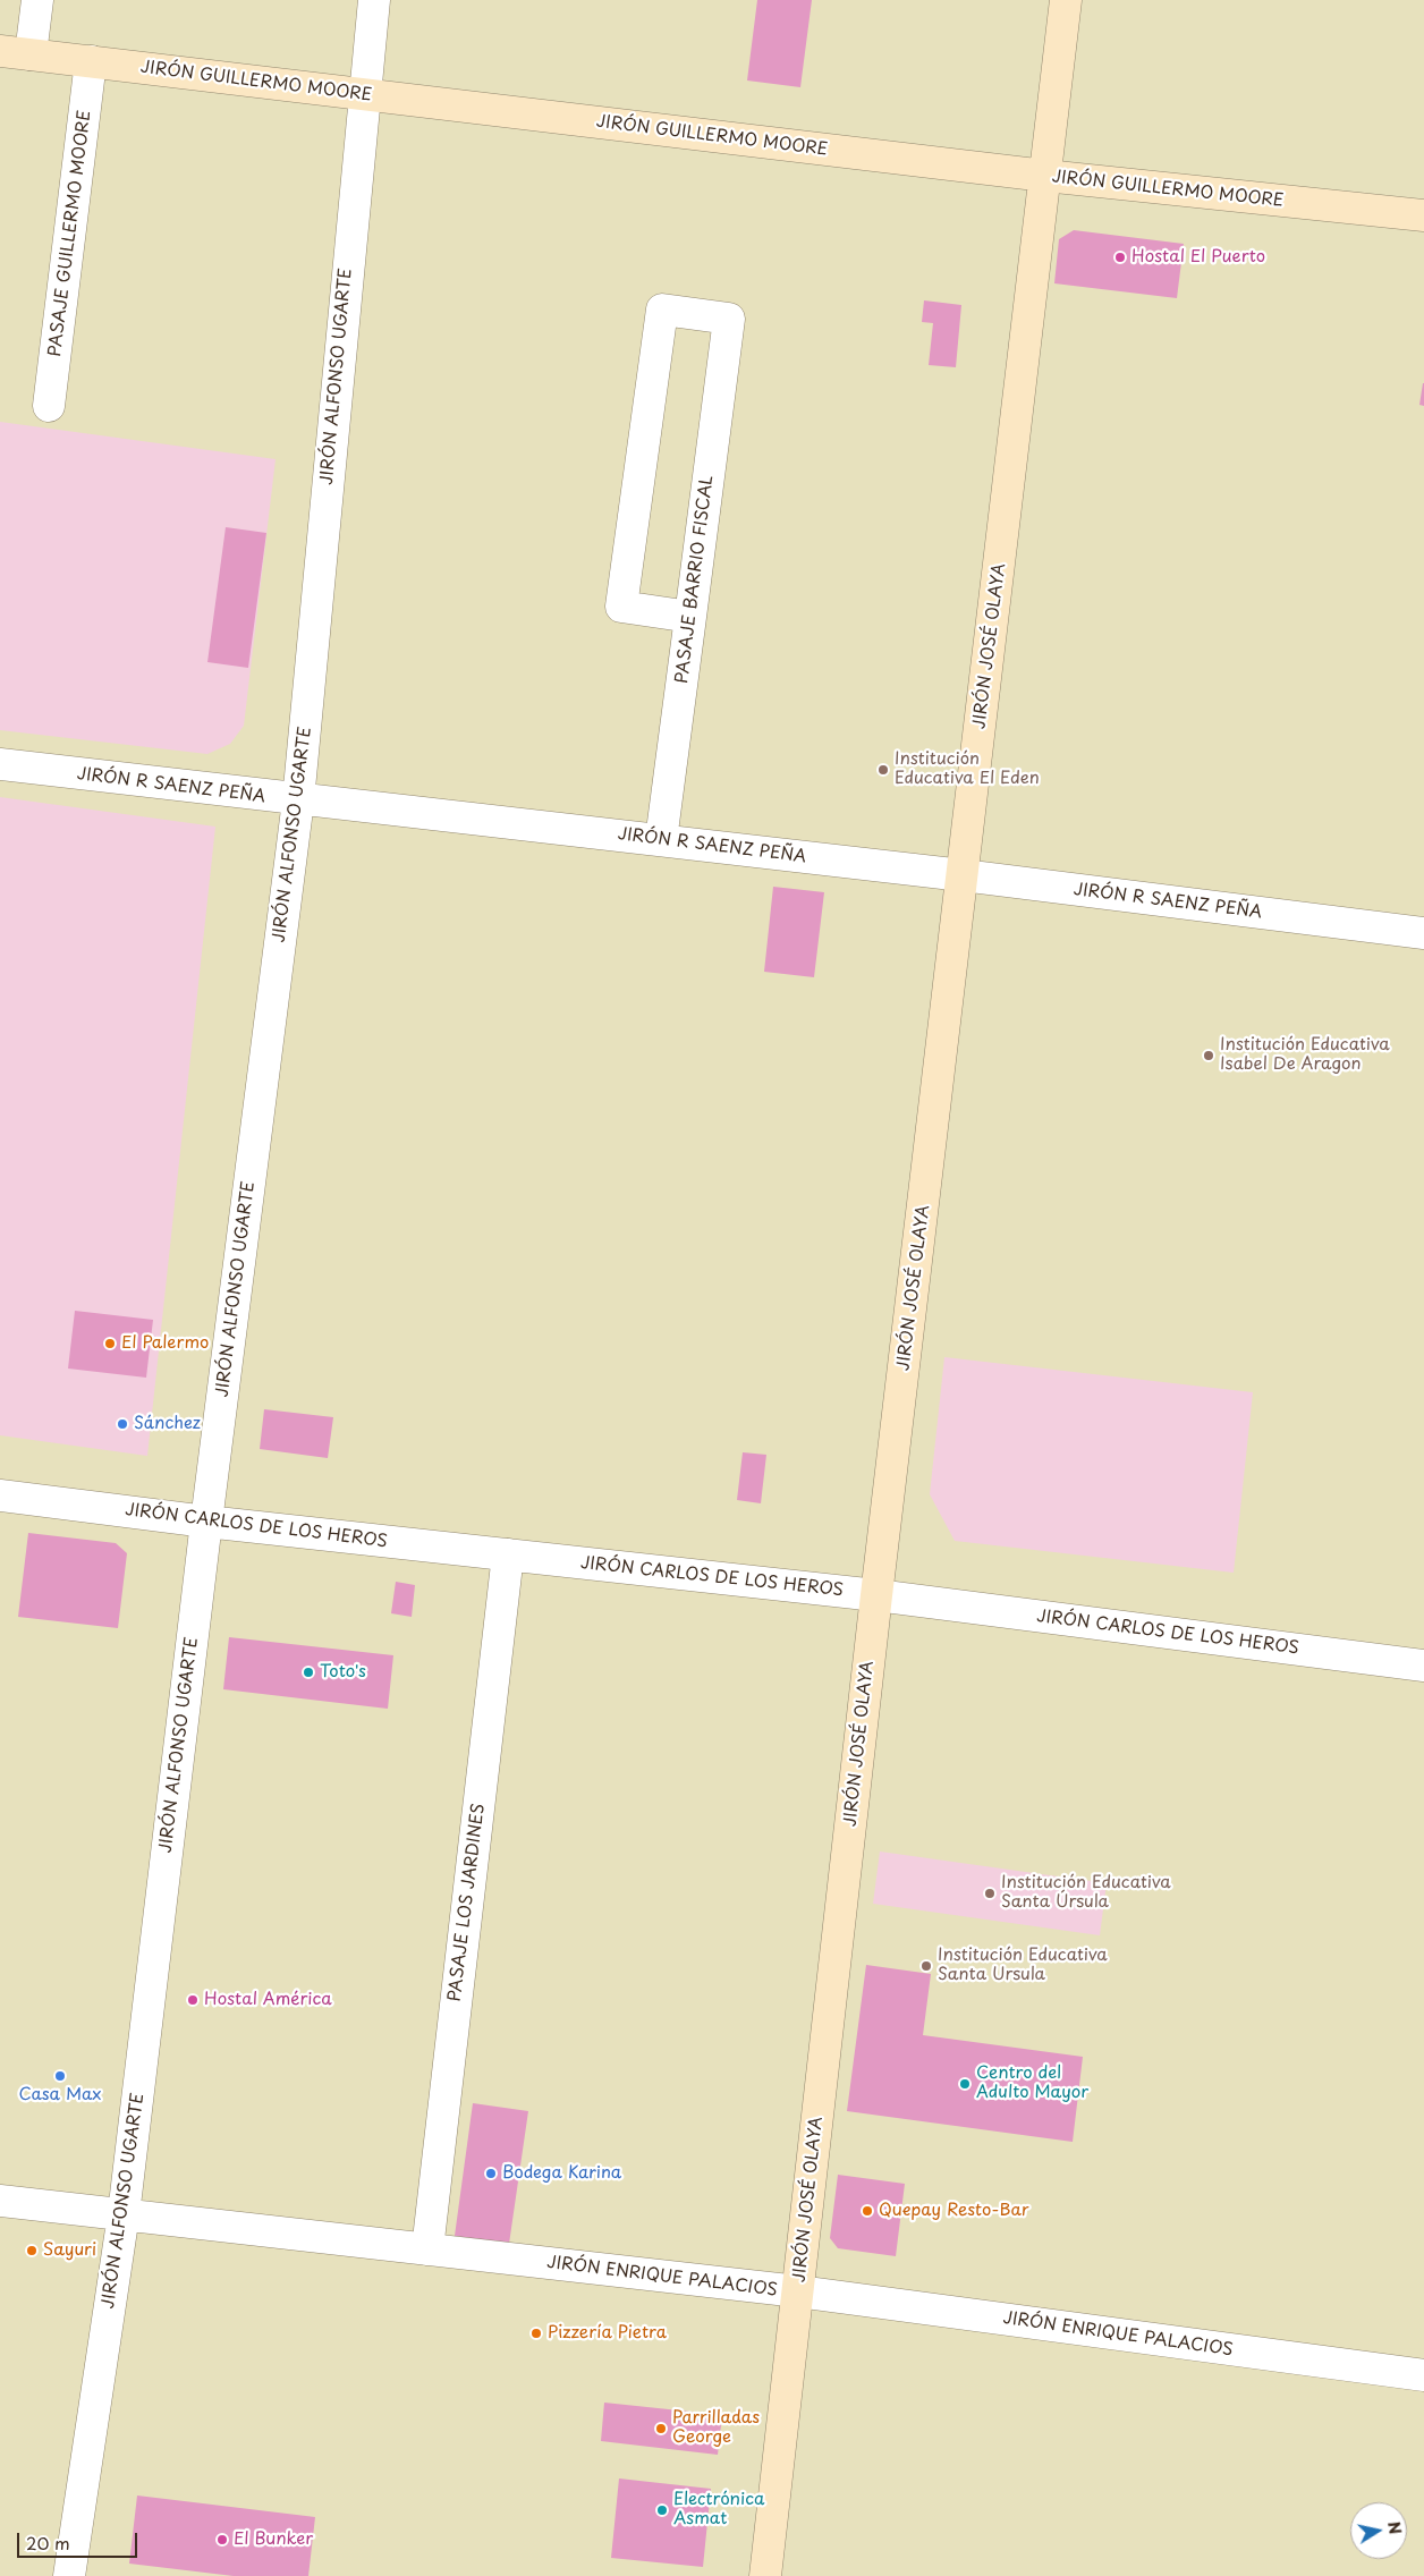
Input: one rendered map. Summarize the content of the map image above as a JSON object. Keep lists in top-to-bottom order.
{
  "streets": {
    "main road": ["JIRÓN GUILLERMO MOORE", "JIRÓN JOSÉ OLAYA"],
    "street": [
      "PASAJE GUILLERMO MOORE",
      "JIRÓN ALFONSO UGARTE",
      "PASAJE BARRIO FISCAL",
      "JIRÓN R SAENZ PEÑA",
      "JIRÓN CARLOS DE LOS HEROS",
      "PASAJE LOS JARDINES",
      "JIRÓN ENRIQUE PALACIOS"
    ]
  },
  "crossings": [
    ["JIRÓN GUILLERMO MOORE", "PASAJE GUILLERMO MOORE"],
    ["JIRÓN GUILLERMO MOORE", "JIRÓN ALFONSO UGARTE"],
    ["JIRÓN GUILLERMO MOORE", "JIRÓN JOSÉ OLAYA"],
    ["JIRÓN ALFONSO UGARTE", "JIRÓN R SAENZ PEÑA"],
    ["JIRÓN ALFONSO UGARTE", "JIRÓN CARLOS DE LOS HEROS"],
    ["JIRÓN ALFONSO UGARTE", "JIRÓN ENRIQUE PALACIOS"],
    ["PASAJE BARRIO FISCAL", "JIRÓN R SAENZ PEÑA"],
    ["JIRÓN JOSÉ OLAYA", "JIRÓN R SAENZ PEÑA"],
    ["JIRÓN JOSÉ OLAYA", "JIRÓN CARLOS DE LOS HEROS"],
    ["JIRÓN JOSÉ OLAYA", "JIRÓN ENRIQUE PALACIOS"],
    ["JIRÓN CARLOS DE LOS HEROS", "PASAJE LOS JARDINES"],
    ["PASAJE LOS JARDINES", "JIRÓN ENRIQUE PALACIOS"]
  ],
  "places": [
    "Hostal El Puerto",
    "Institución Educativa El Eden",
    "Institución Educativa Isabel De Aragon",
    "El Palermo",
    "Sánchez",
    "Toto's",
    "Institución Educativa Santa Úrsula",
    "Institución Educativa Santa Ursula",
    "Hostal América",
    "Casa Max",
    "Centro del Adulto Mayor",
    "Bodega Karina",
    "Quepay Resto-Bar",
    "Sayuri",
    "Pizzería Pietra",
    "Parrilladas George",
    "Electrónica Asmat",
    "El Bunker"
  ],
  "scale_bar": "20 m",
  "north": "right"
}
